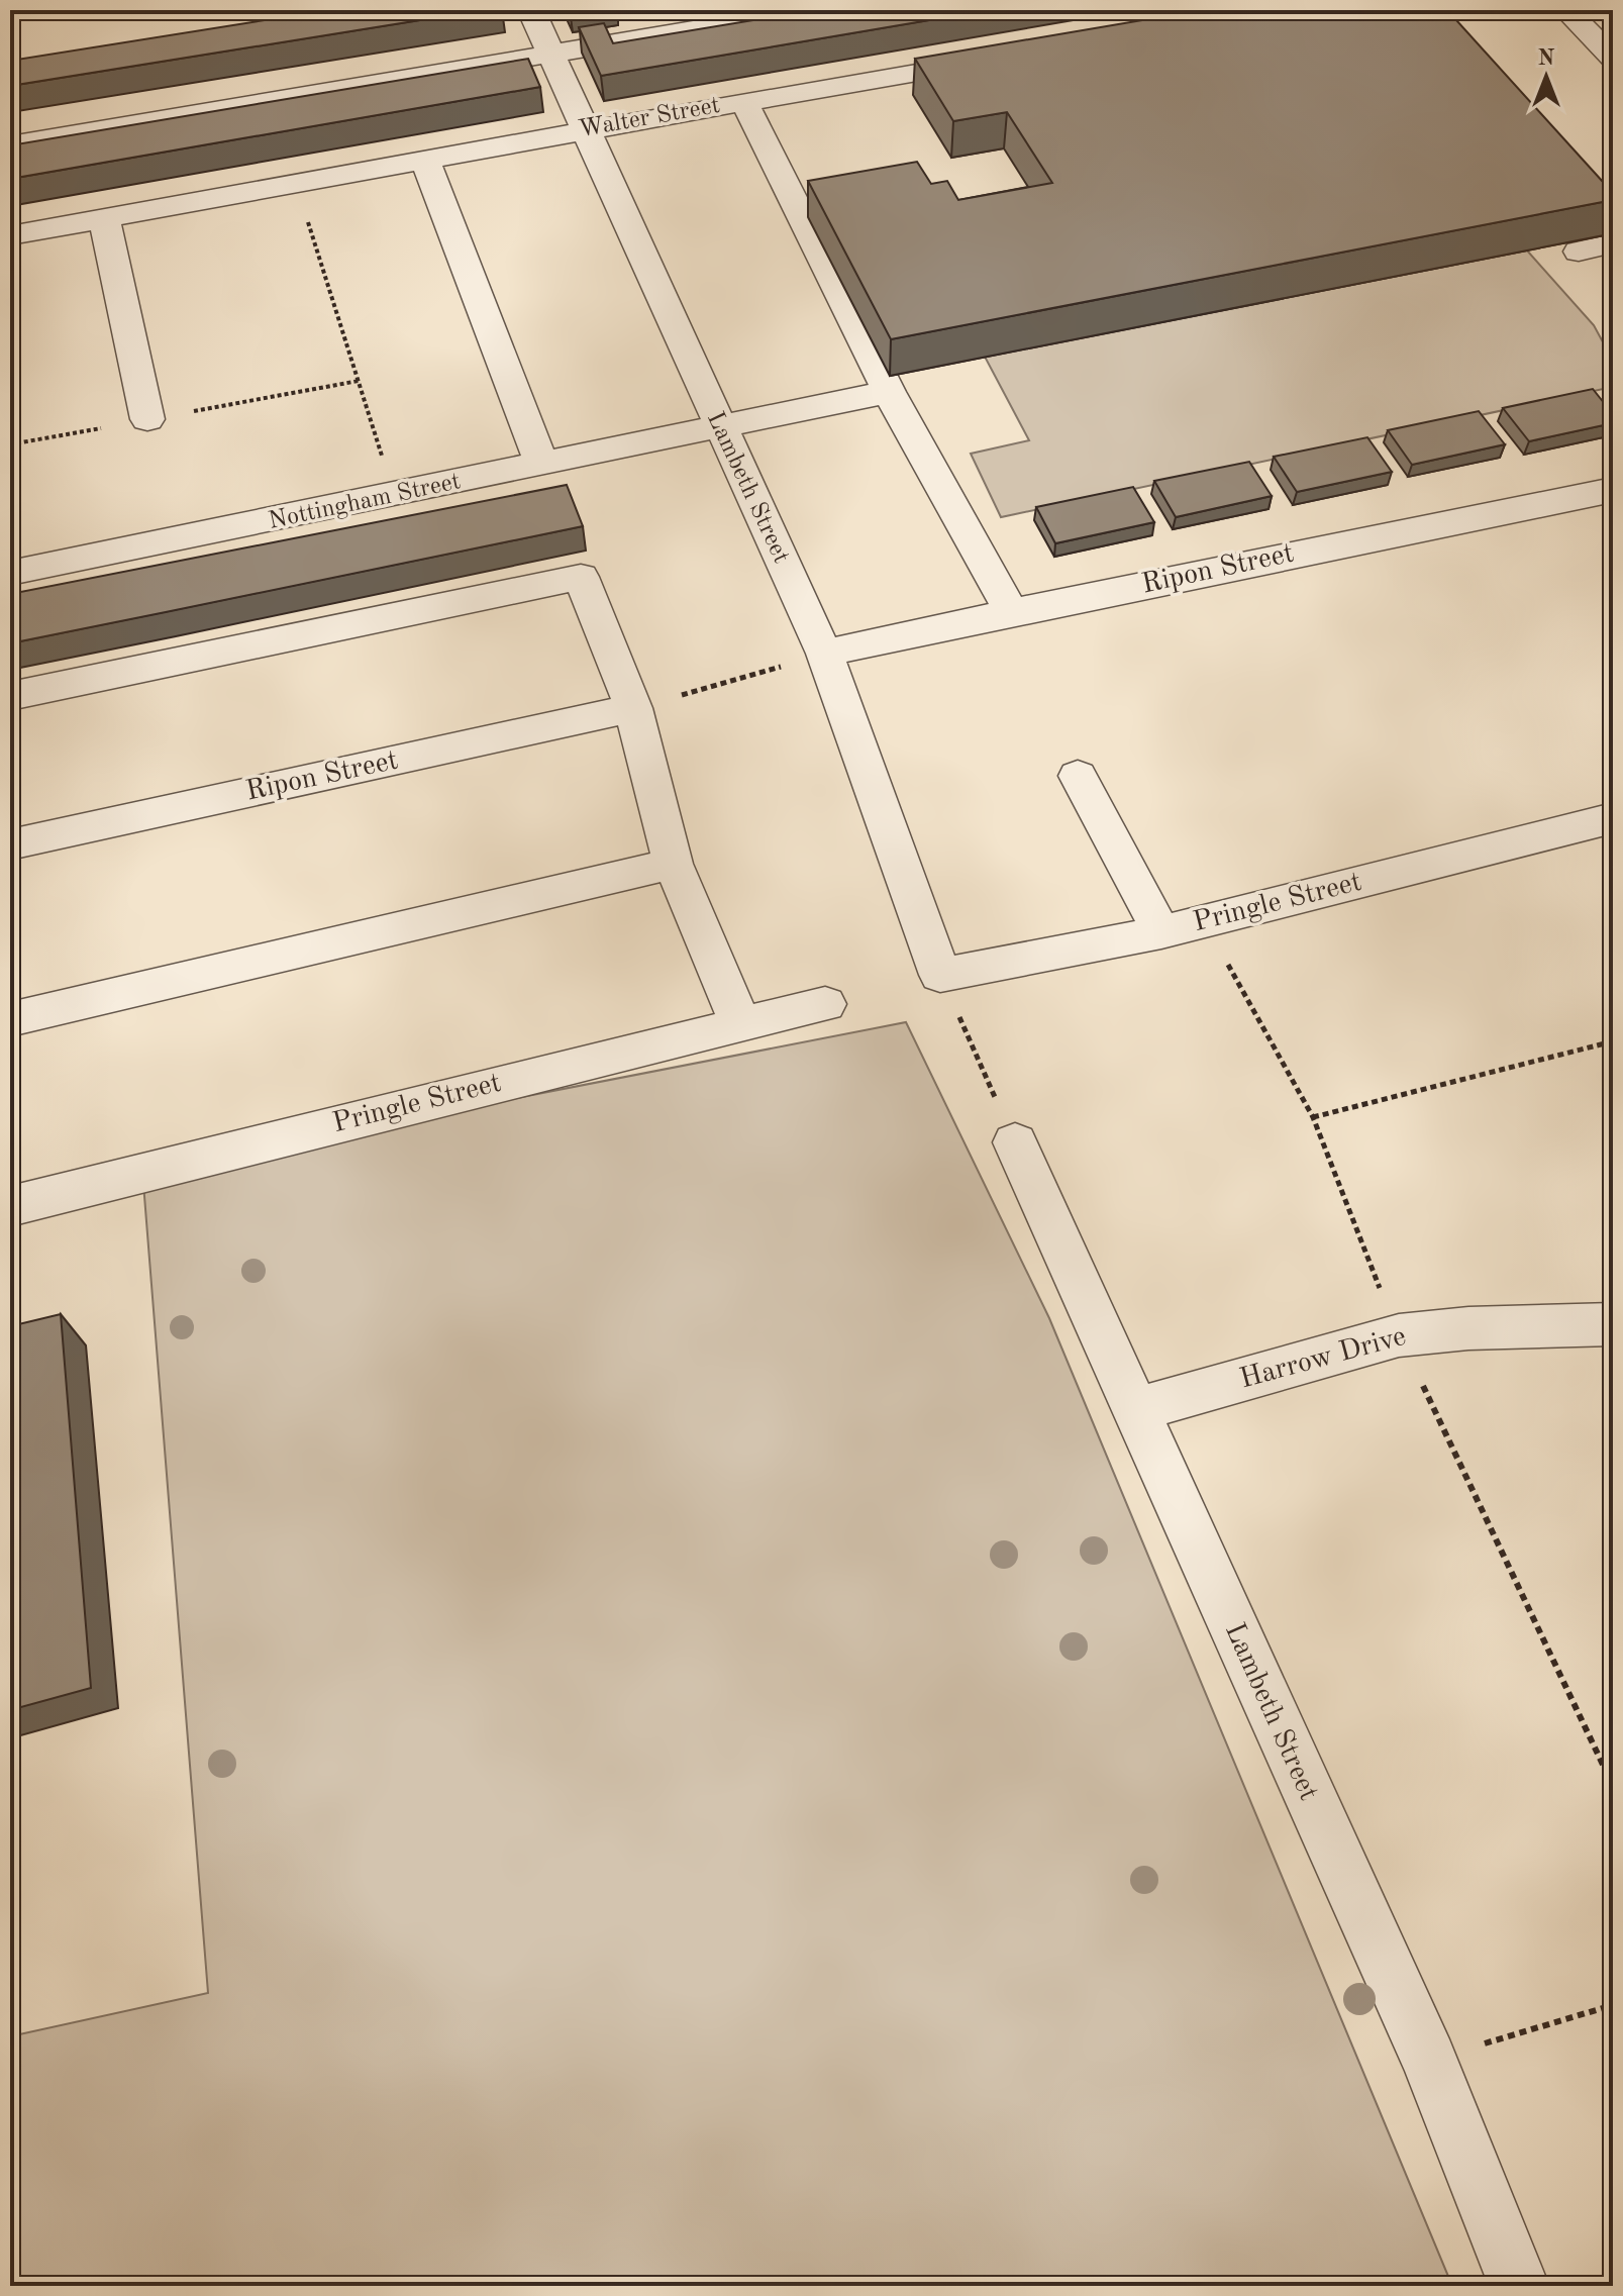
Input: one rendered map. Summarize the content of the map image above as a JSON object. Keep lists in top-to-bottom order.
{
  "streets": {
    "street": [
      "Walter Street",
      "Lambeth Street",
      "Nottingham Street",
      "Ripon Street",
      "Pringle Street",
      "Harrow Drive"
    ]
  },
  "crossings": [
    ["Walter Street", "Lambeth Street"],
    ["Lambeth Street", "Nottingham Street"],
    ["Lambeth Street", "Ripon Street"],
    ["Lambeth Street", "Pringle Street"],
    ["Lambeth Street", "Harrow Drive"]
  ],
  "north": "top"
}
